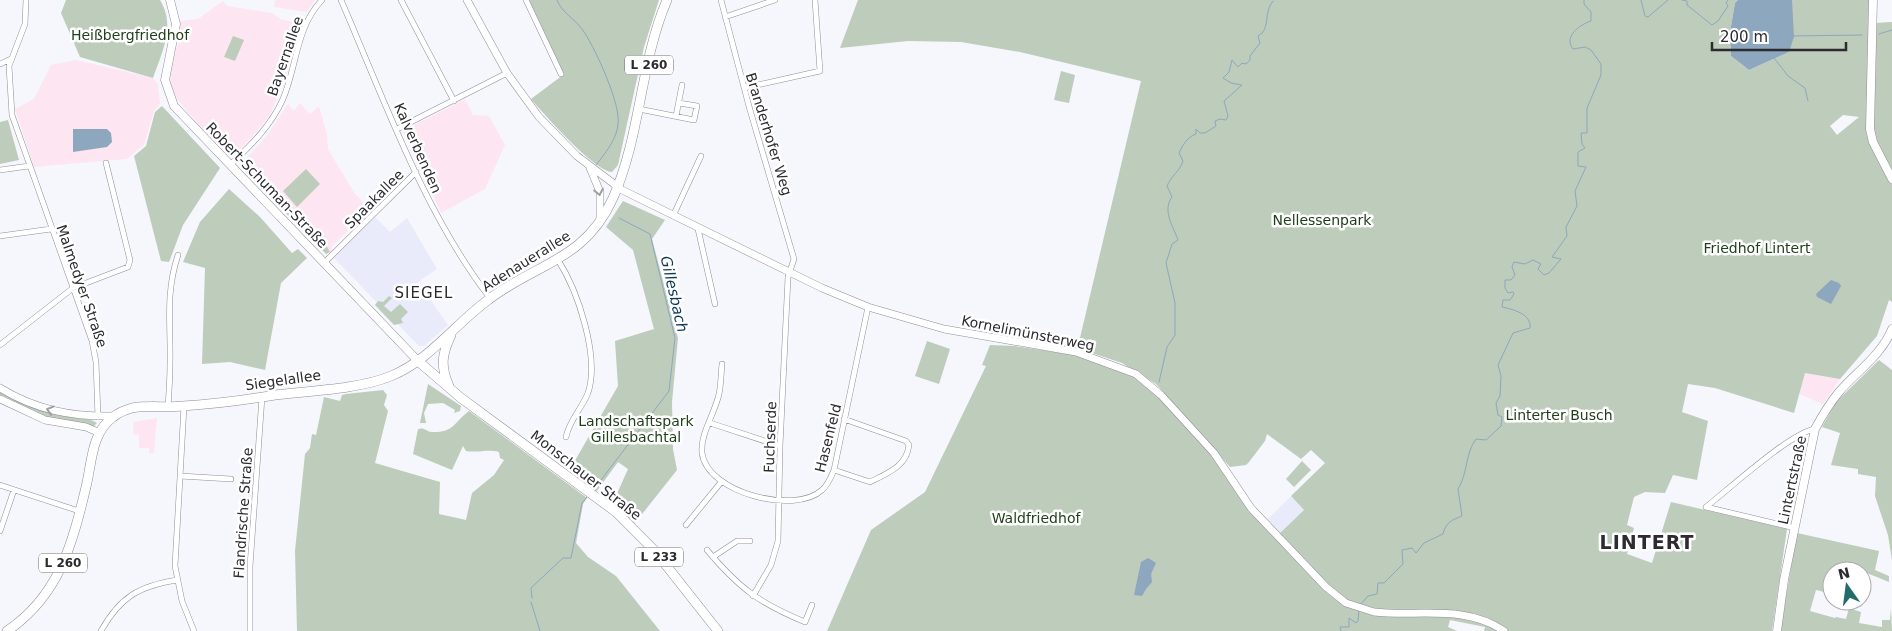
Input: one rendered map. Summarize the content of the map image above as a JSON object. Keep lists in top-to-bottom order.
{
  "streets": {
    "main road": [
      "L 260",
      "Robert-Schuman-Straße",
      "Adenauerallee",
      "Siegelallee",
      "Monschauer Straße",
      "Lintertstraße",
      "L 233"
    ],
    "street": [
      "Bayernallee",
      "Branderhofer Weg",
      "Kalverbenden",
      "Spaakallee",
      "Malmedyer Straße",
      "Kornelimünsterweg",
      "Fuchserde",
      "Hasenfeld",
      "Flandrische Straße"
    ]
  },
  "crossings": [
    ["Bayernallee", "Robert-Schuman-Straße"],
    ["L 260", "Siegelallee"],
    ["Branderhofer Weg", "Kornelimünsterweg"],
    ["Branderhofer Weg", "Fuchserde"],
    ["Kalverbenden", "Spaakallee"],
    ["Kalverbenden", "Adenauerallee"],
    ["Robert-Schuman-Straße", "Spaakallee"],
    ["Robert-Schuman-Straße", "Adenauerallee"],
    ["Robert-Schuman-Straße", "Siegelallee"],
    ["Robert-Schuman-Straße", "Monschauer Straße"],
    ["Adenauerallee", "Kornelimünsterweg"],
    ["Adenauerallee", "Siegelallee"],
    ["Adenauerallee", "Monschauer Straße"],
    ["Kornelimünsterweg", "Fuchserde"],
    ["Kornelimünsterweg", "Hasenfeld"],
    ["Siegelallee", "Monschauer Straße"],
    ["Siegelallee", "Flandrische Straße"],
    ["Fuchserde", "Hasenfeld"]
  ],
  "districts": ["SIEGEL", "LINTERT"],
  "water": ["Gillesbach"],
  "parks": [
    "Heißbergfriedhof",
    "Nellessenpark",
    "Friedhof Lintert",
    "Linterter Busch",
    "Landschaftspark Gillesbachtal",
    "Waldfriedhof"
  ],
  "scale_bar": "200 m",
  "north": "top"
}
